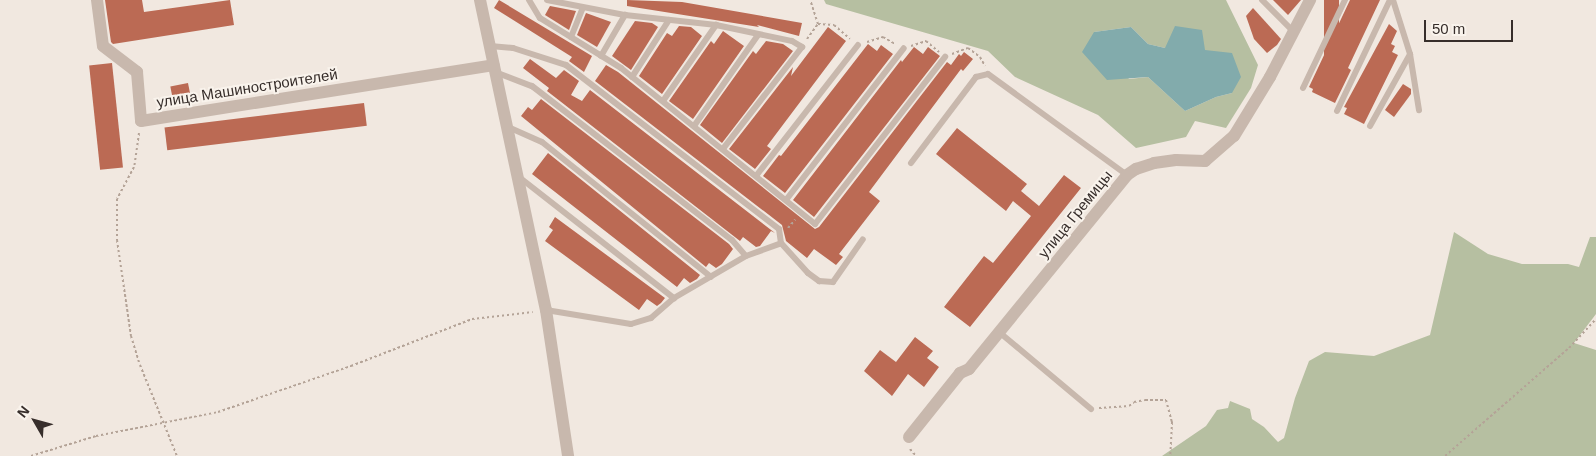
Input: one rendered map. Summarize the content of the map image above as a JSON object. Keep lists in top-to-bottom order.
{
  "streets": {
    "street": ["улица Машиностроителей", "улица Гремицы"]
  },
  "scale_bar": "50 m",
  "north": "top left"
}
